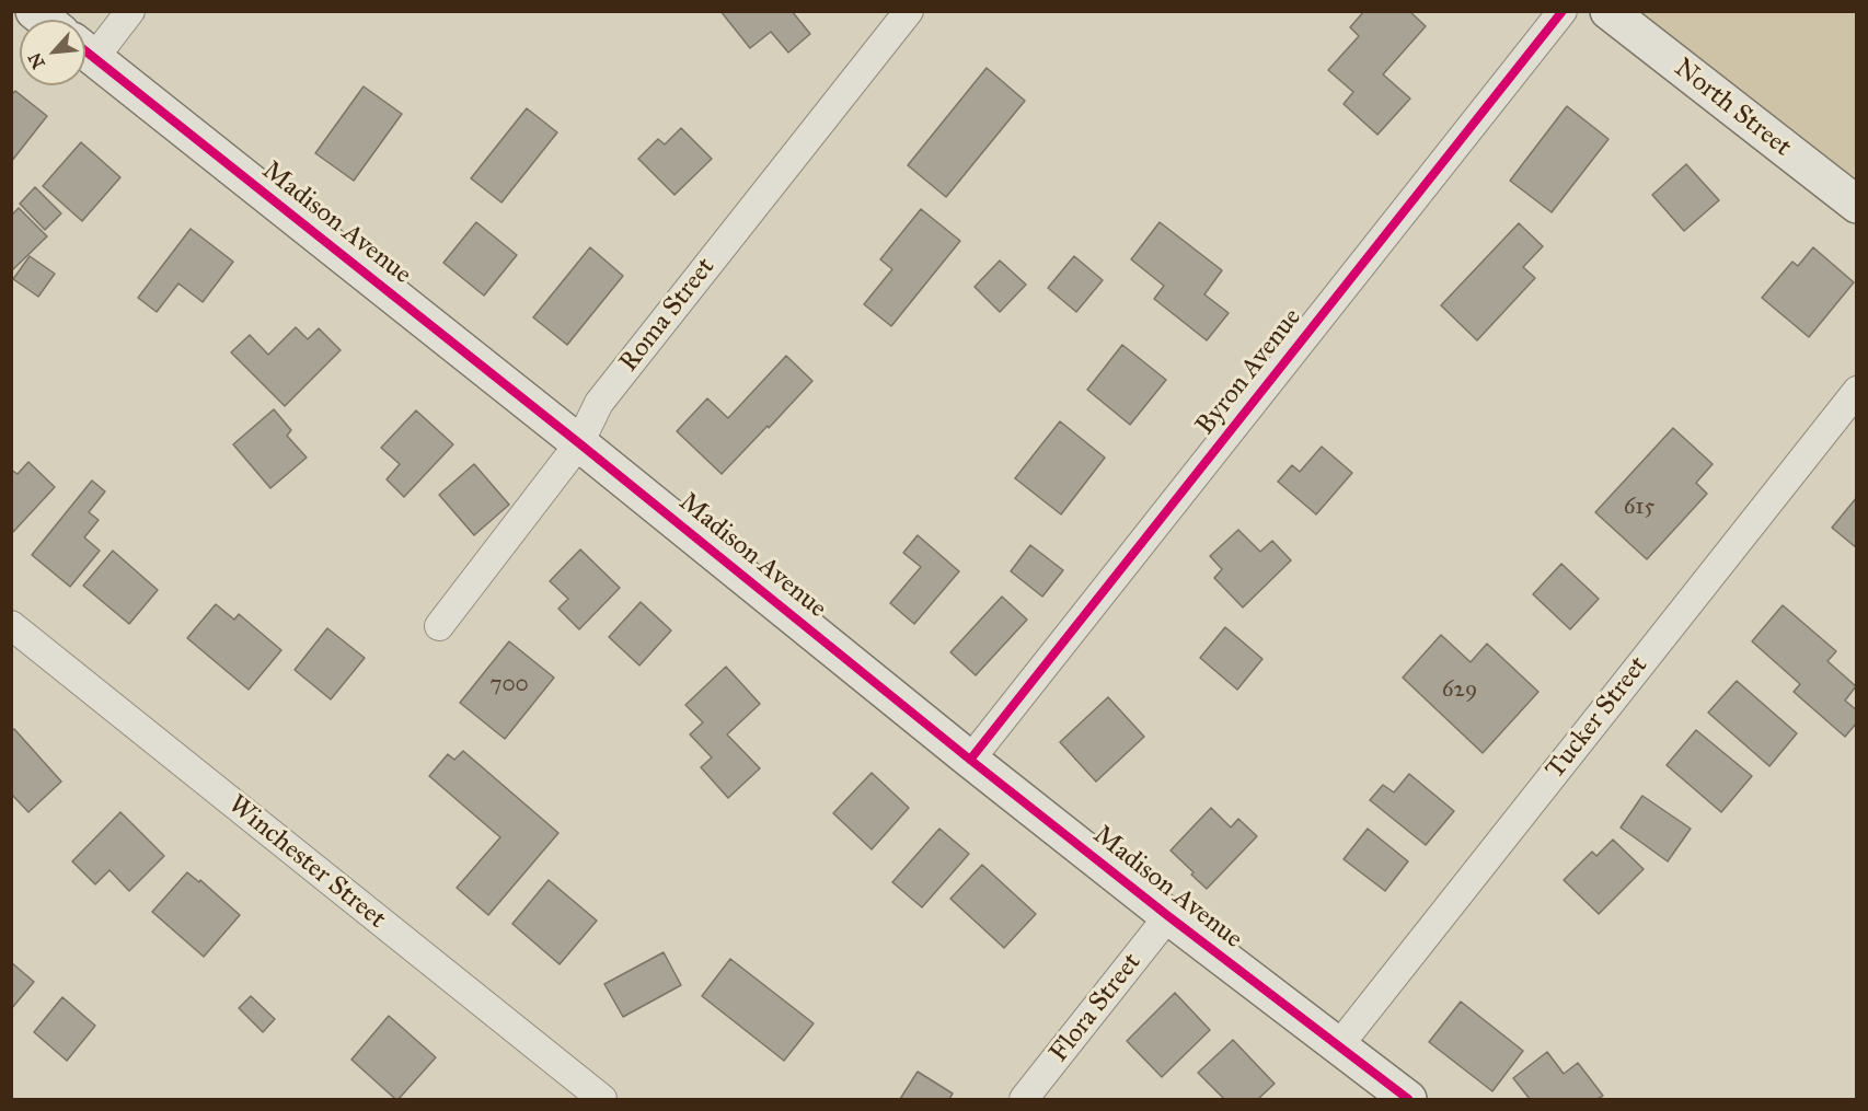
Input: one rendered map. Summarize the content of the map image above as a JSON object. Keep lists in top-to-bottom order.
{
  "streets": {
    "street": [
      "North Street",
      "Madison Avenue",
      "Roma Street",
      "Byron Avenue",
      "Tucker Street",
      "Winchester Street",
      "Flora Street"
    ]
  },
  "crossings": [
    ["Madison Avenue", "Roma Street"],
    ["Madison Avenue", "Byron Avenue"],
    ["Madison Avenue", "Tucker Street"],
    ["Madison Avenue", "Flora Street"]
  ],
  "house_numbers": ["615", "700", "629"],
  "north": "bottom left"
}
